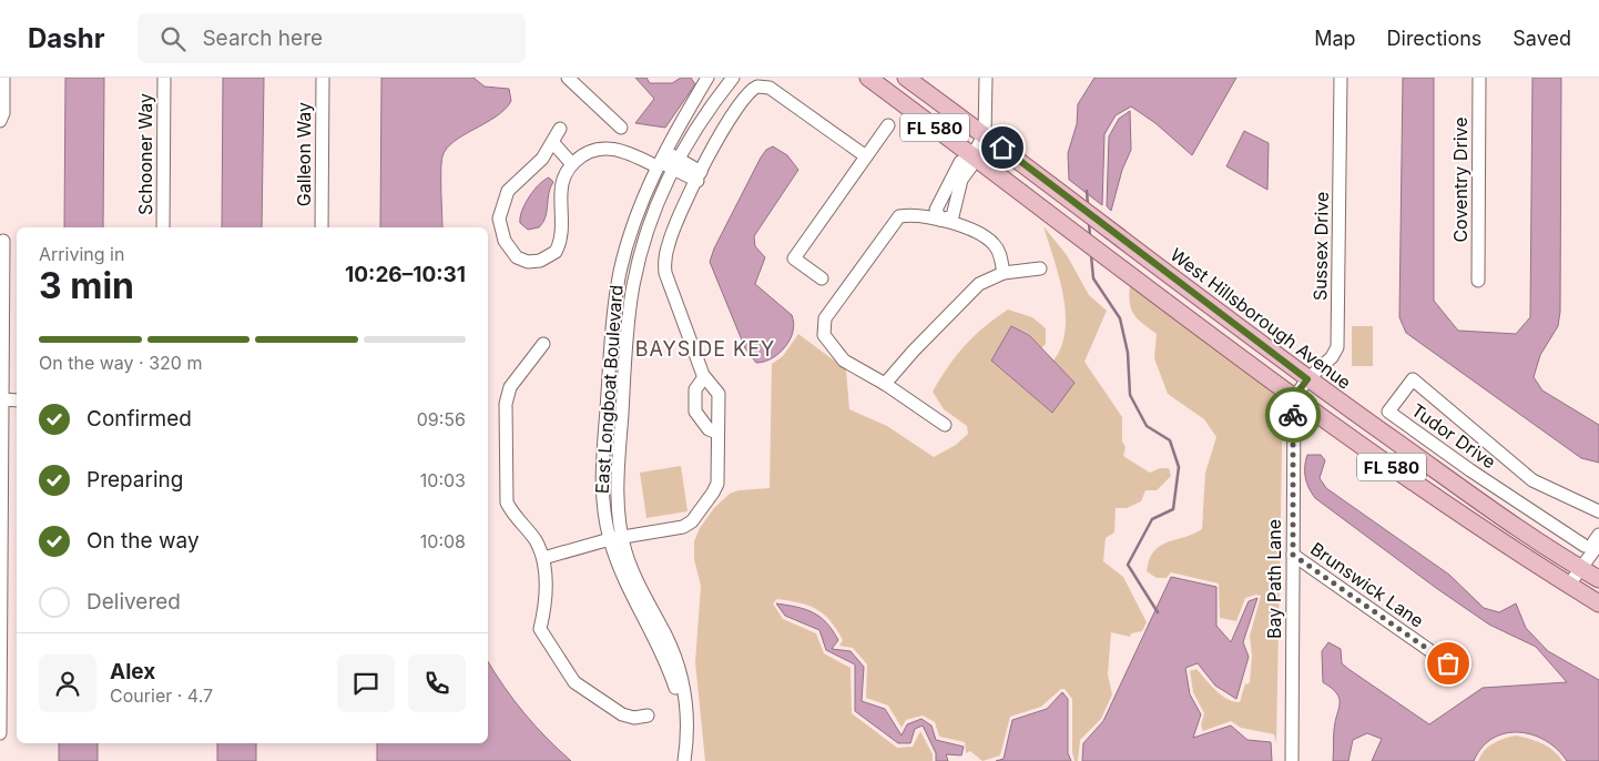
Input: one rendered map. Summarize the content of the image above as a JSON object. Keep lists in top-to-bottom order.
{
  "streets": {
    "main road": ["FL 580", "West Hillsborough Avenue"],
    "street": [
      "Schooner Way",
      "Galleon Way",
      "Coventry Drive",
      "Sussex Drive",
      "East Longboat Boulevard",
      "Tudor Drive",
      "Bay Path Lane",
      "Brunswick Lane"
    ]
  },
  "crossings": [
    ["FL 580", "Sussex Drive"],
    ["FL 580", "Tudor Drive"],
    ["FL 580", "Bay Path Lane"],
    ["Sussex Drive", "West Hillsborough Avenue"],
    ["Sussex Drive", "Bay Path Lane"],
    ["West Hillsborough Avenue", "Tudor Drive"],
    ["Bay Path Lane", "Brunswick Lane"]
  ],
  "districts": ["BAYSIDE KEY"],
  "page": {
    "header": "Dashr",
    "search": "Search here",
    "nav": ["Map", "Directions", "Saved"],
    "heading": ["3 min", "Arriving in", "10:26–10:31"],
    "panel": ["Alex", "Courier · 4.7"],
    "bar": "On the way · 320 m",
    "list": [
      ["Confirmed", "09:56"],
      ["Preparing", "10:03"],
      ["On the way", "10:08"],
      "Delivered"
    ]
  }
}
